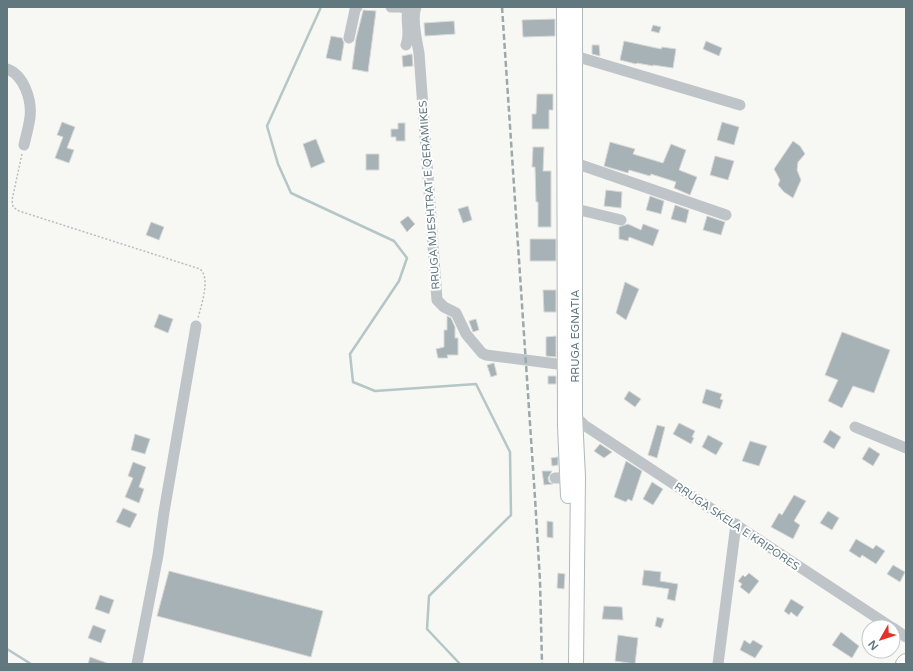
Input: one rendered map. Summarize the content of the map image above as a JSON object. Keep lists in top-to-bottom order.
{
  "streets": {
    "main road": ["RRUGA EGNATIA"],
    "street": ["RRUGA MJESHTRAT E QERAMIKES", "RRUGA SKELA E KRIPORES"]
  },
  "crossings": [
    ["RRUGA MJESHTRAT E QERAMIKES", "RRUGA EGNATIA"],
    ["RRUGA EGNATIA", "RRUGA SKELA E KRIPORES"]
  ],
  "north": "bottom left"
}
